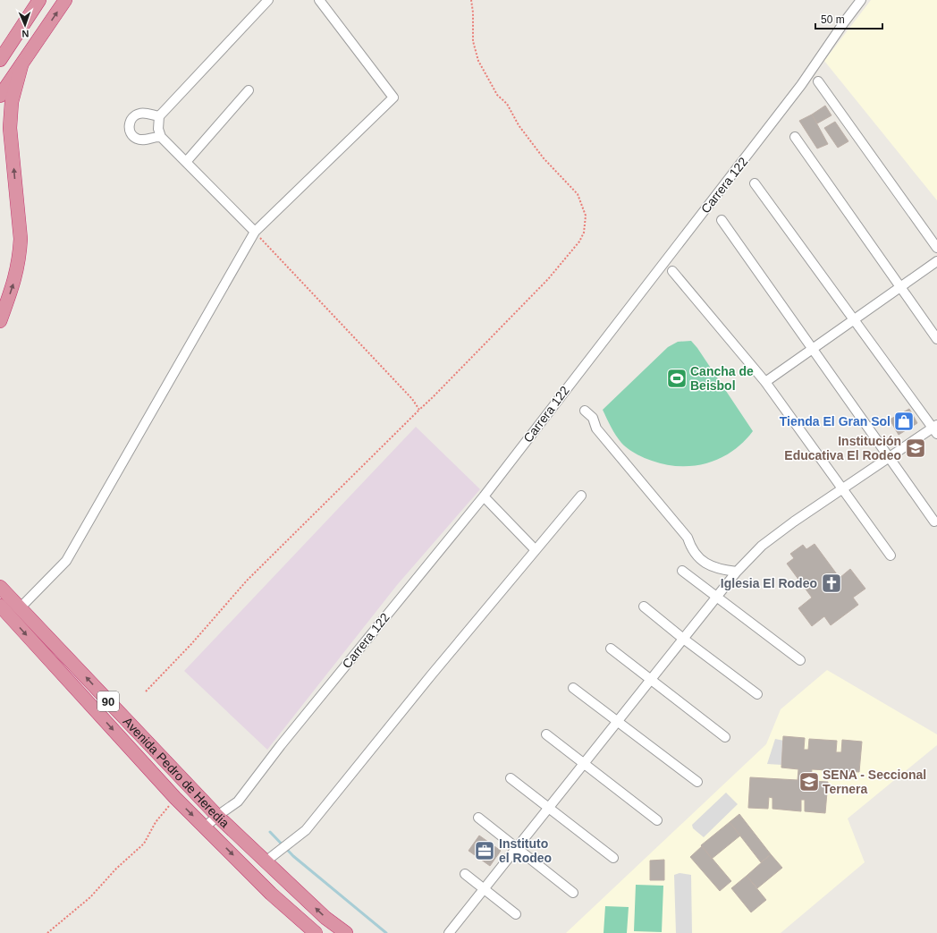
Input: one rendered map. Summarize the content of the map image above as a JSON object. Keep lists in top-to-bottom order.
{
  "streets": {
    "highway": ["90", "Avenida Pedro de Heredia"],
    "street": ["Carrera 122"]
  },
  "crossings": [
    ["Carrera 122", "Avenida Pedro de Heredia"]
  ],
  "places": {
    "sports": ["Cancha de Beisbol"],
    "shop": ["Tienda El Gran Sol"],
    "school or university": ["Institución Educativa El Rodeo", "SENA - Seccional Ternera"],
    "church": ["Iglesia El Rodeo"],
    "office": ["Instituto el Rodeo"]
  },
  "scale_bar": "50 m",
  "north": "bottom"
}
